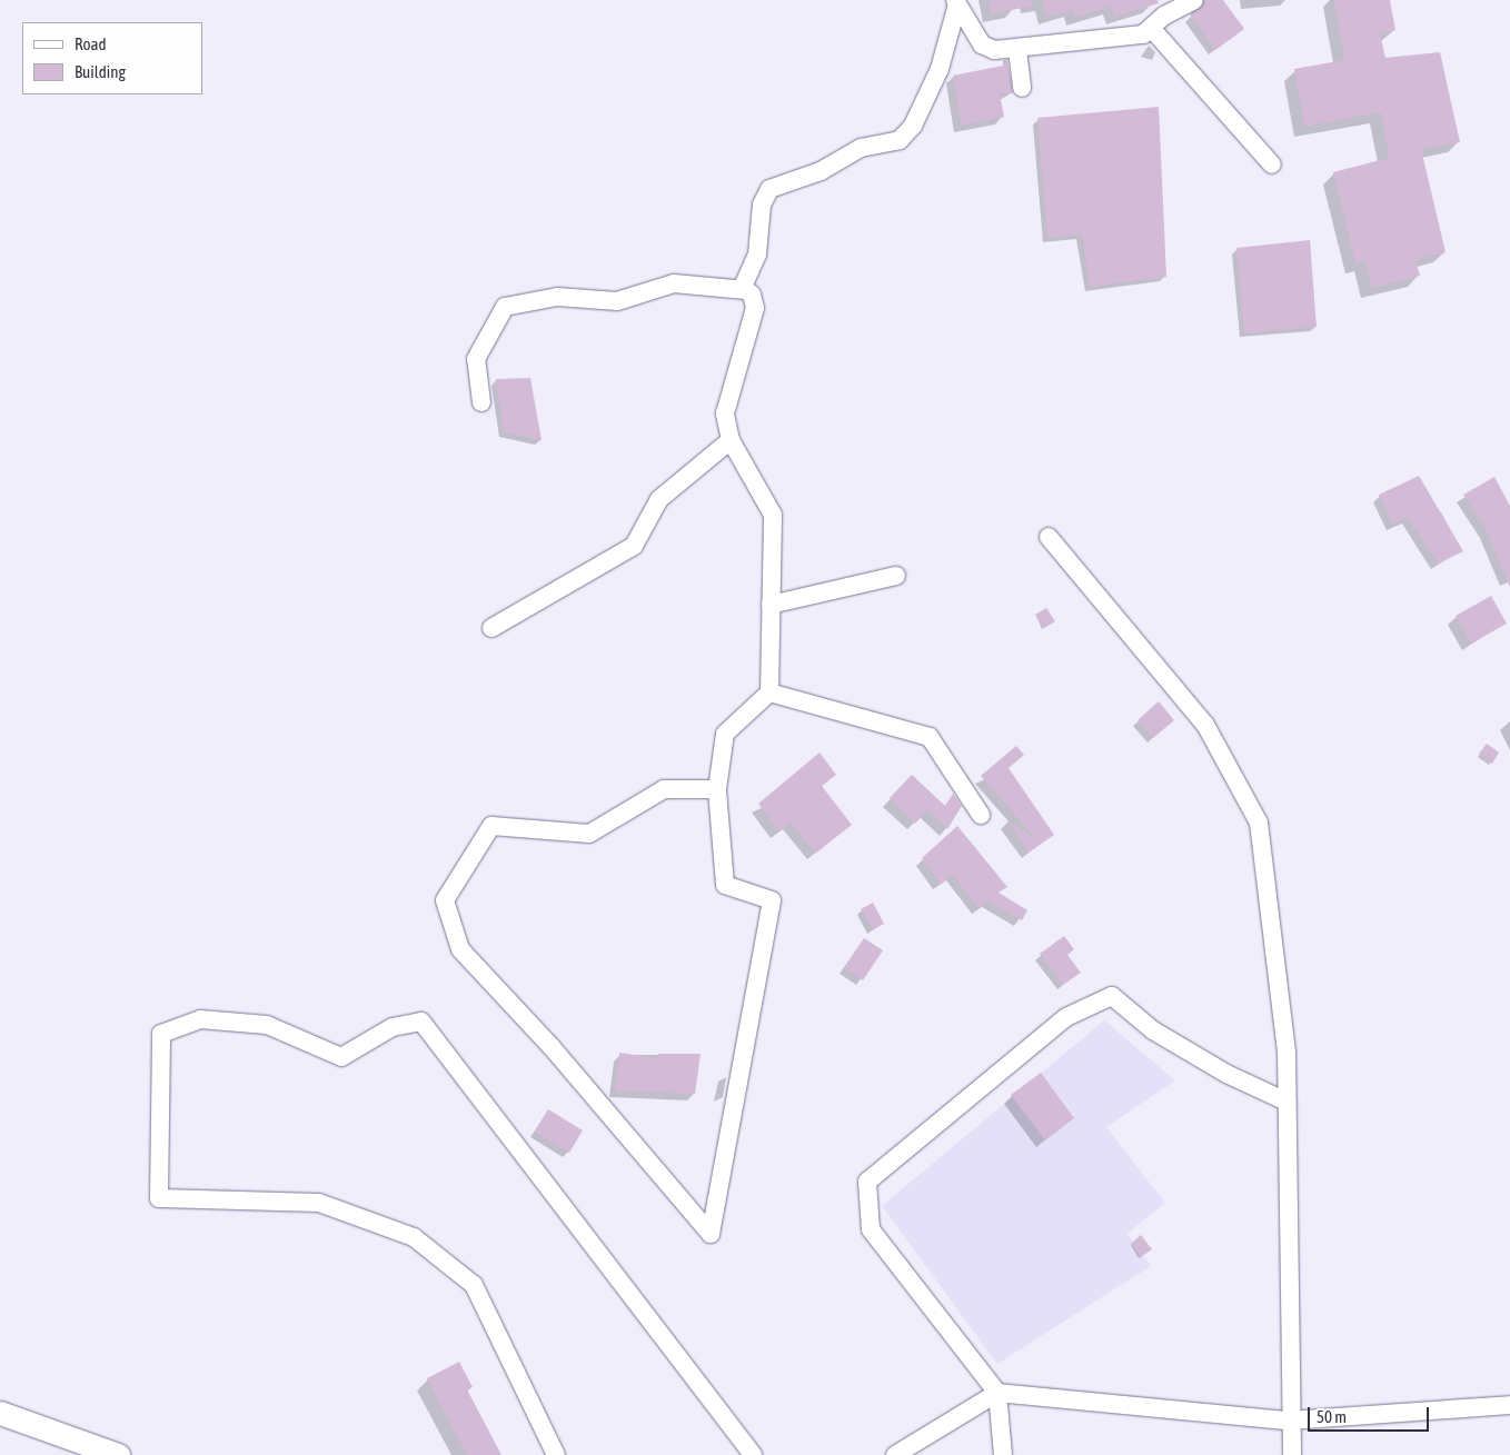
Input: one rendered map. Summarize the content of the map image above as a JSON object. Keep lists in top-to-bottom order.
{
  "legend": ["Road", "Building"],
  "scale_bar": "50 m"
}
